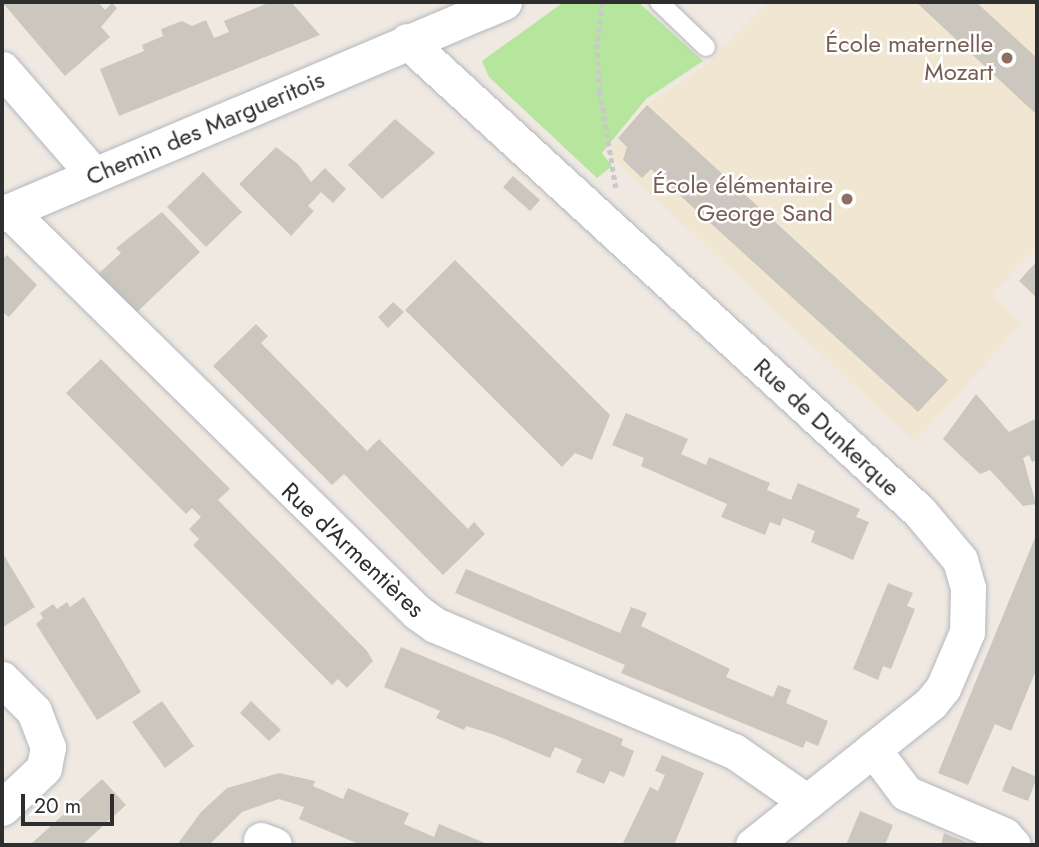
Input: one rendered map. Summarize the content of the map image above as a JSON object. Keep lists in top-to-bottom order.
{
  "streets": {
    "street": ["Chemin des Margueritois", "Rue de Dunkerque", "Rue d'Armentières"]
  },
  "crossings": [
    ["Chemin des Margueritois", "Rue de Dunkerque"],
    ["Chemin des Margueritois", "Rue d'Armentières"],
    ["Rue de Dunkerque", "Rue d'Armentières"]
  ],
  "places": ["École maternelle Mozart", "École élémentaire George Sand"],
  "scale_bar": "20 m"
}
